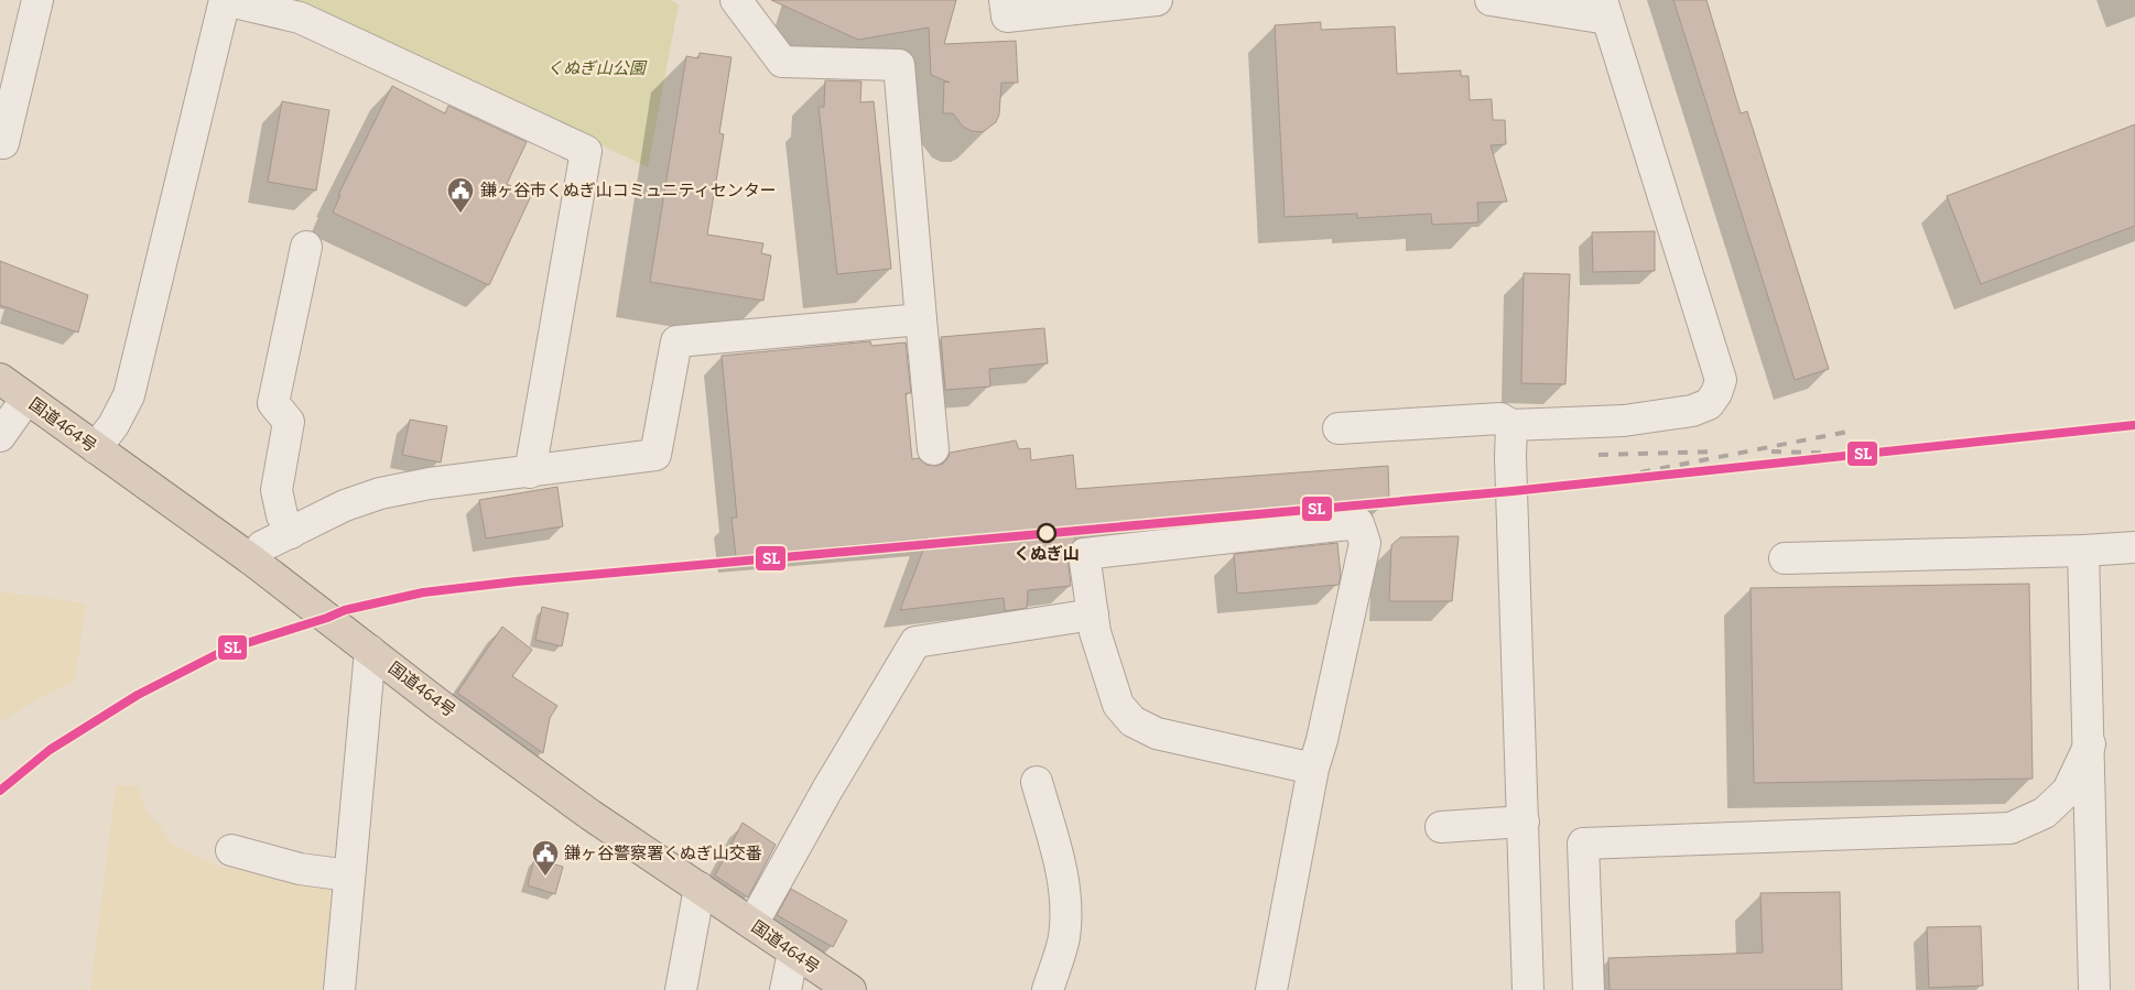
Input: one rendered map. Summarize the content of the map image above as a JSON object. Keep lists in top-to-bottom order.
{
  "streets": {
    "highway": ["国道464号"]
  },
  "parks": ["くぬぎ山公園"],
  "places": {
    "public building": ["鎌ヶ谷市くぬぎ山コミュニティセンター", "鎌ヶ谷警察署くぬぎ山交番"],
    "other": ["くぬぎ山"]
  },
  "lines": ["transit line SL"]
}
